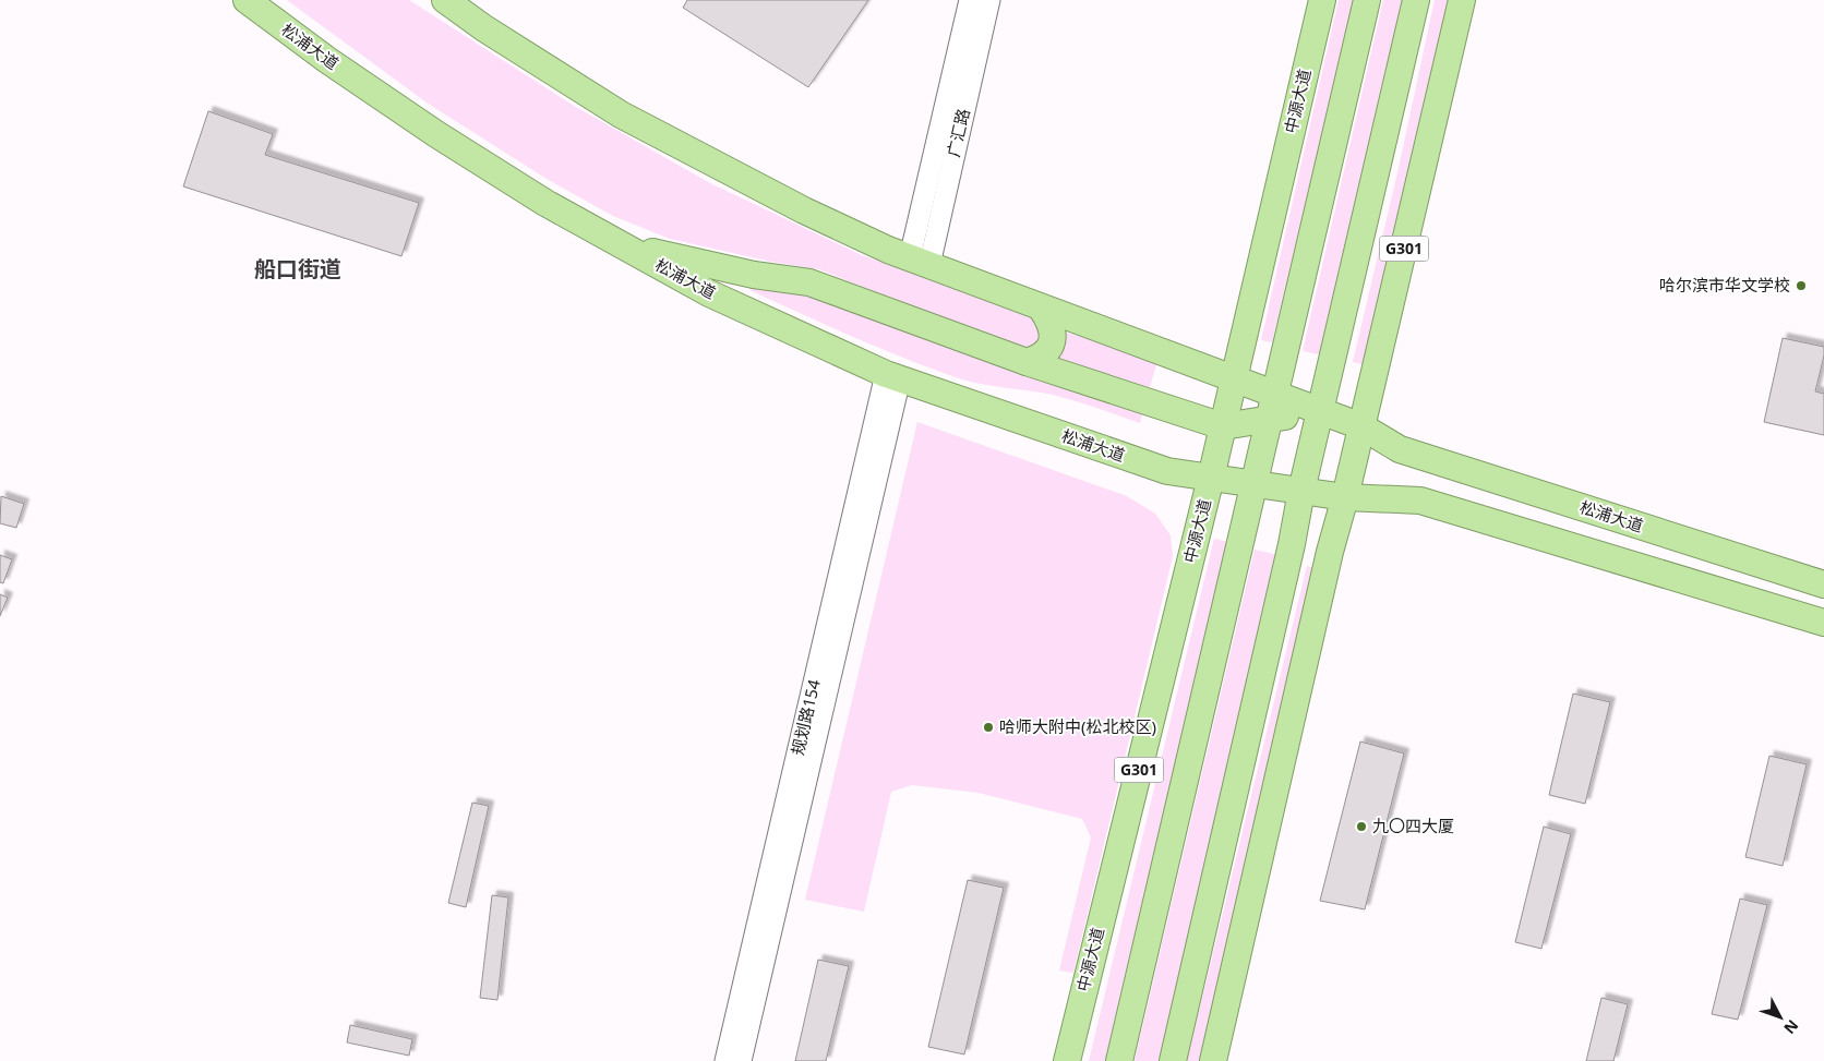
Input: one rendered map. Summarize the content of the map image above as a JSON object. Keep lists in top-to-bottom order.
{
  "streets": {
    "highway": ["松浦大道", "中源大道", "G301"],
    "street": ["广汇路", "规划路154"]
  },
  "crossings": [
    ["松浦大道", "中源大道"],
    ["松浦大道", "G301"],
    ["松浦大道", "规划路154"]
  ],
  "districts": ["船口街道"],
  "places": ["哈尔滨市华文学校", "哈师大附中(松北校区)", "九〇四大厦"],
  "north": "bottom right"
}
